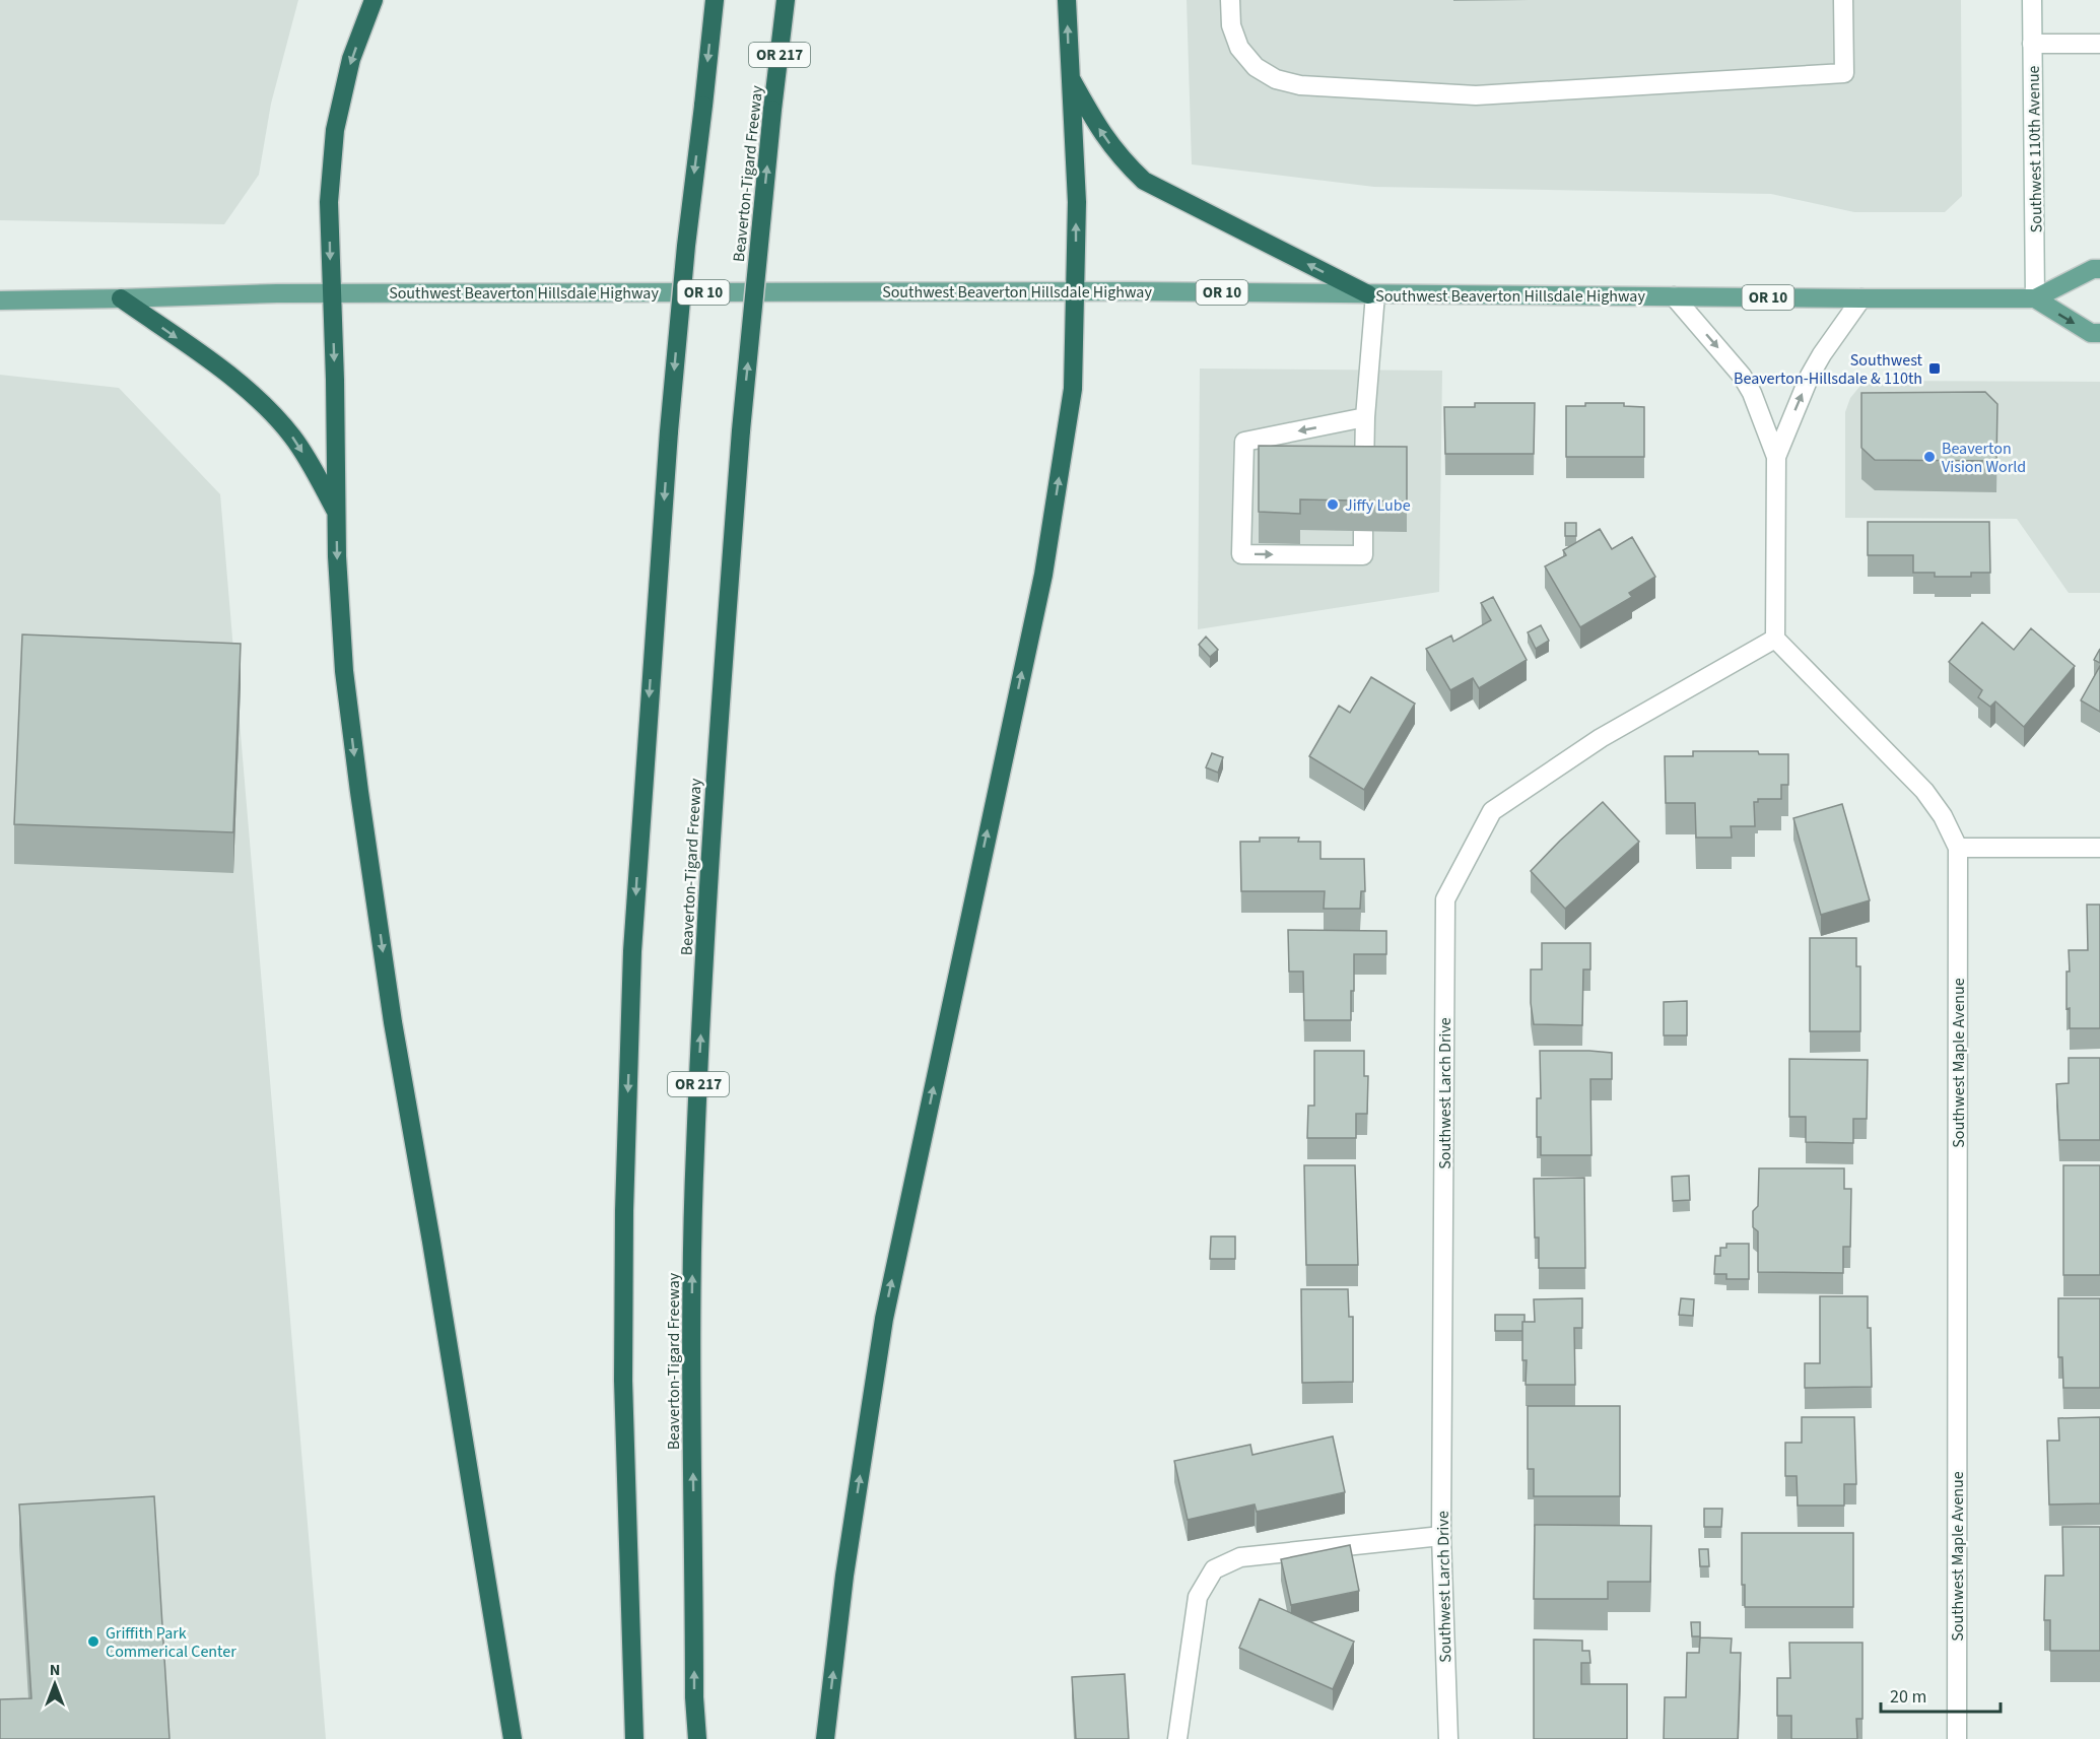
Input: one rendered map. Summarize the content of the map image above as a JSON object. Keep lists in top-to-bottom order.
{
  "streets": {
    "highway": ["OR 217", "Beaverton-Tigard Freeway"],
    "main road": ["Southwest Beaverton Hillsdale Highway", "OR 10"],
    "street": ["Southwest 110th Avenue", "Southwest Maple Avenue", "Southwest Larch Drive"]
  },
  "crossings": [
    ["Southwest 110th Avenue", "Southwest Beaverton Hillsdale Highway"],
    ["Southwest Maple Avenue", "Southwest Larch Drive"]
  ],
  "places": {
    "transit": ["Southwest Beaverton-Hillsdale & 110th"],
    "other": ["Beaverton Vision World", "Jiffy Lube", "Griffith Park Commerical Center"]
  },
  "scale_bar": "20 m",
  "north": "top"
}
